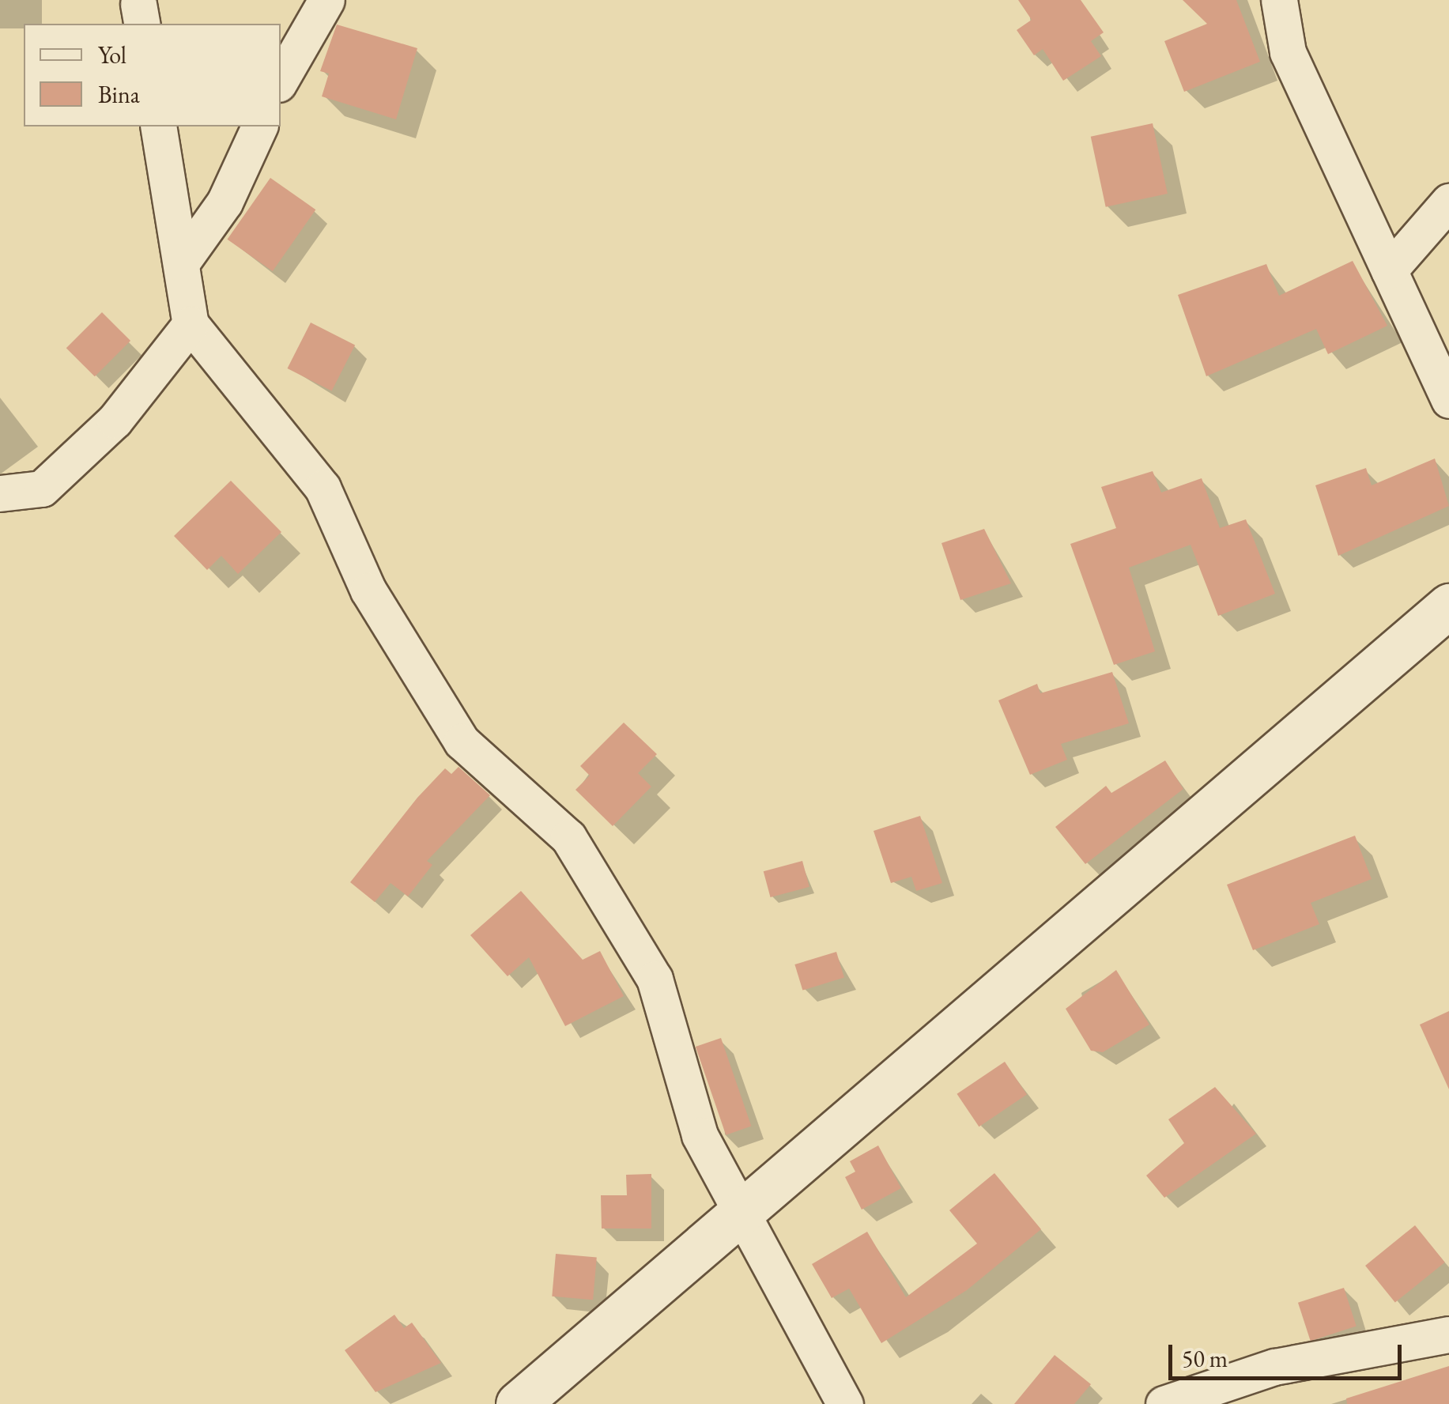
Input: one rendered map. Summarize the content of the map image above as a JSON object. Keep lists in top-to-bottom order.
{
  "legend": ["Yol", "Bina"],
  "scale_bar": "50 m"
}
